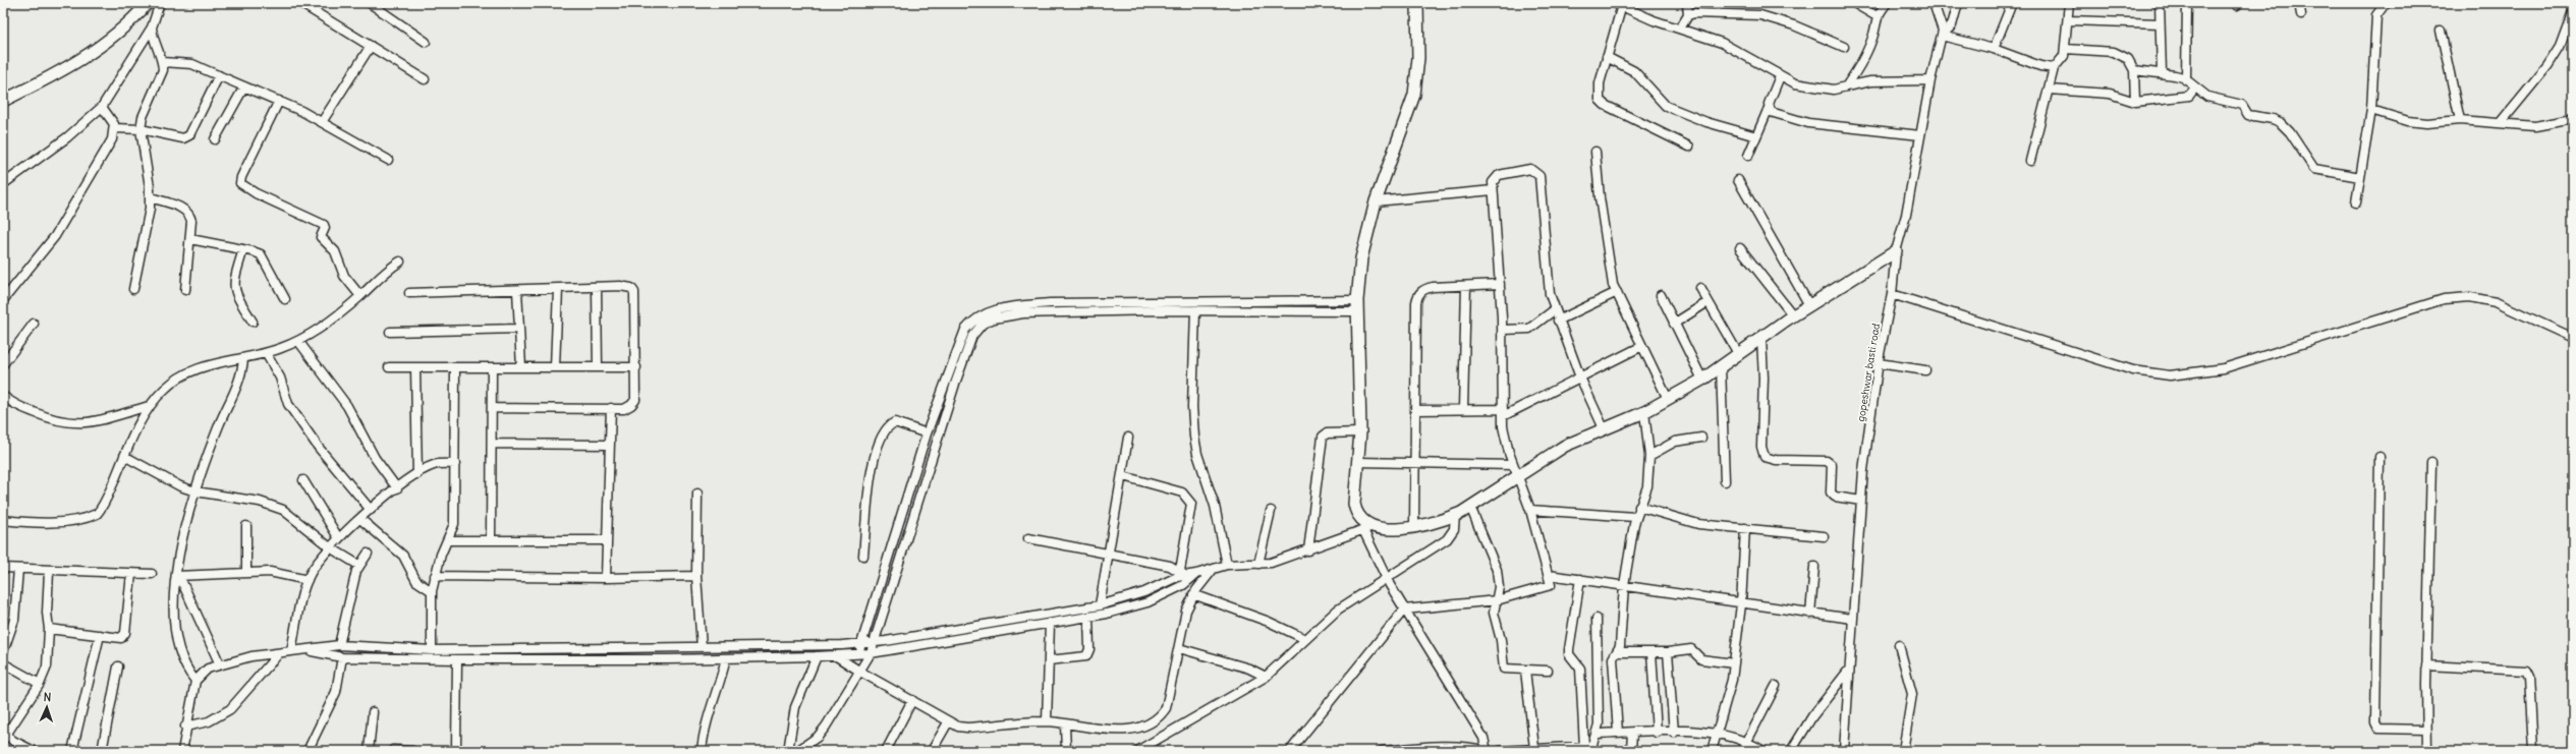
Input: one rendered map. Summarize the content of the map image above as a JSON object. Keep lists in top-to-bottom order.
{
  "streets": {
    "street": ["gopeshwar basti road"]
  },
  "north": "top"
}
